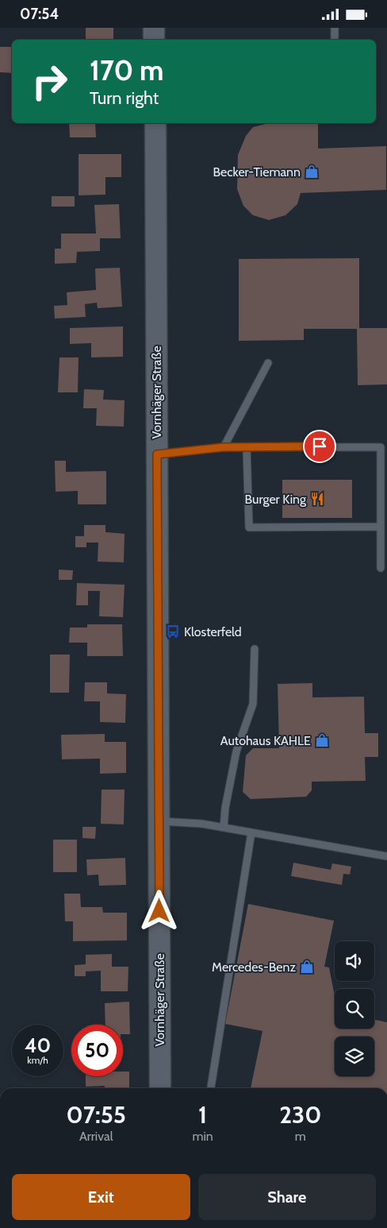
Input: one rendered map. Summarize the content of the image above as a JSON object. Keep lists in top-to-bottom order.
{
  "streets": {
    "main road": ["Vornhäger Straße"]
  },
  "places": {
    "shop": ["Becker-Tiemann", "Autohaus KAHLE", "Mercedes-Benz"],
    "restaurant": ["Burger King"],
    "bus stop": ["Klosterfeld"]
  },
  "page": {
    "status": "07:54",
    "turn": ["170 m", "Turn right"],
    "speed": "40 km/h",
    "limit": "50",
    "eta": [
      "07:55",
      "Arrival",
      "1",
      "min",
      "230",
      "m"
    ],
    "buttons": ["Exit", "Share"]
  }
}
